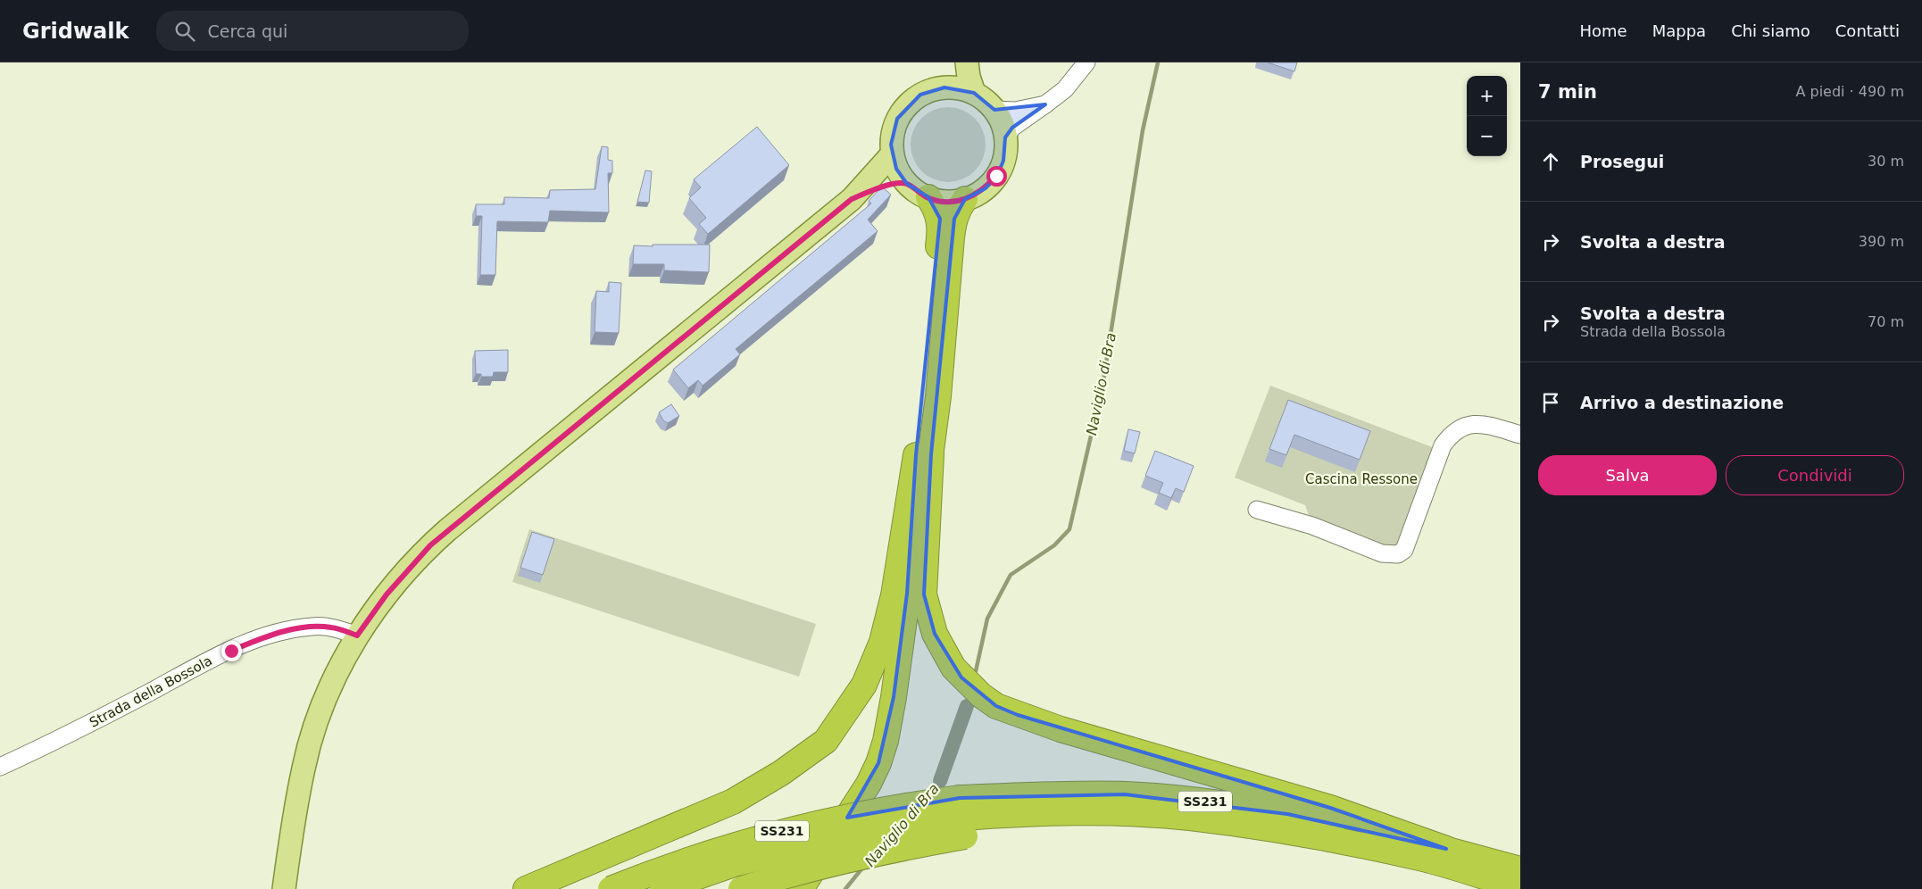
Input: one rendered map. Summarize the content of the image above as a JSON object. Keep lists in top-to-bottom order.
{
  "streets": {
    "highway": ["SS231"],
    "street": ["Strada della Bossola"]
  },
  "water": ["Naviglio di Bra"],
  "parks": ["Cascina Ressone"],
  "page": {
    "header": "Gridwalk",
    "search": "Cerca qui",
    "nav": [
      "Home",
      "Mappa",
      "Chi siamo",
      "Contatti"
    ],
    "heading": ["7 min", "A piedi · 490 m"],
    "map_buttons": ["+", "−"],
    "list": [
      ["Prosegui", "30 m"],
      ["Svolta a destra", "390 m"],
      ["Svolta a destra", "Strada della Bossola", "70 m"],
      "Arrivo a destinazione"
    ],
    "buttons": ["Salva", "Condividi"]
  }
}
